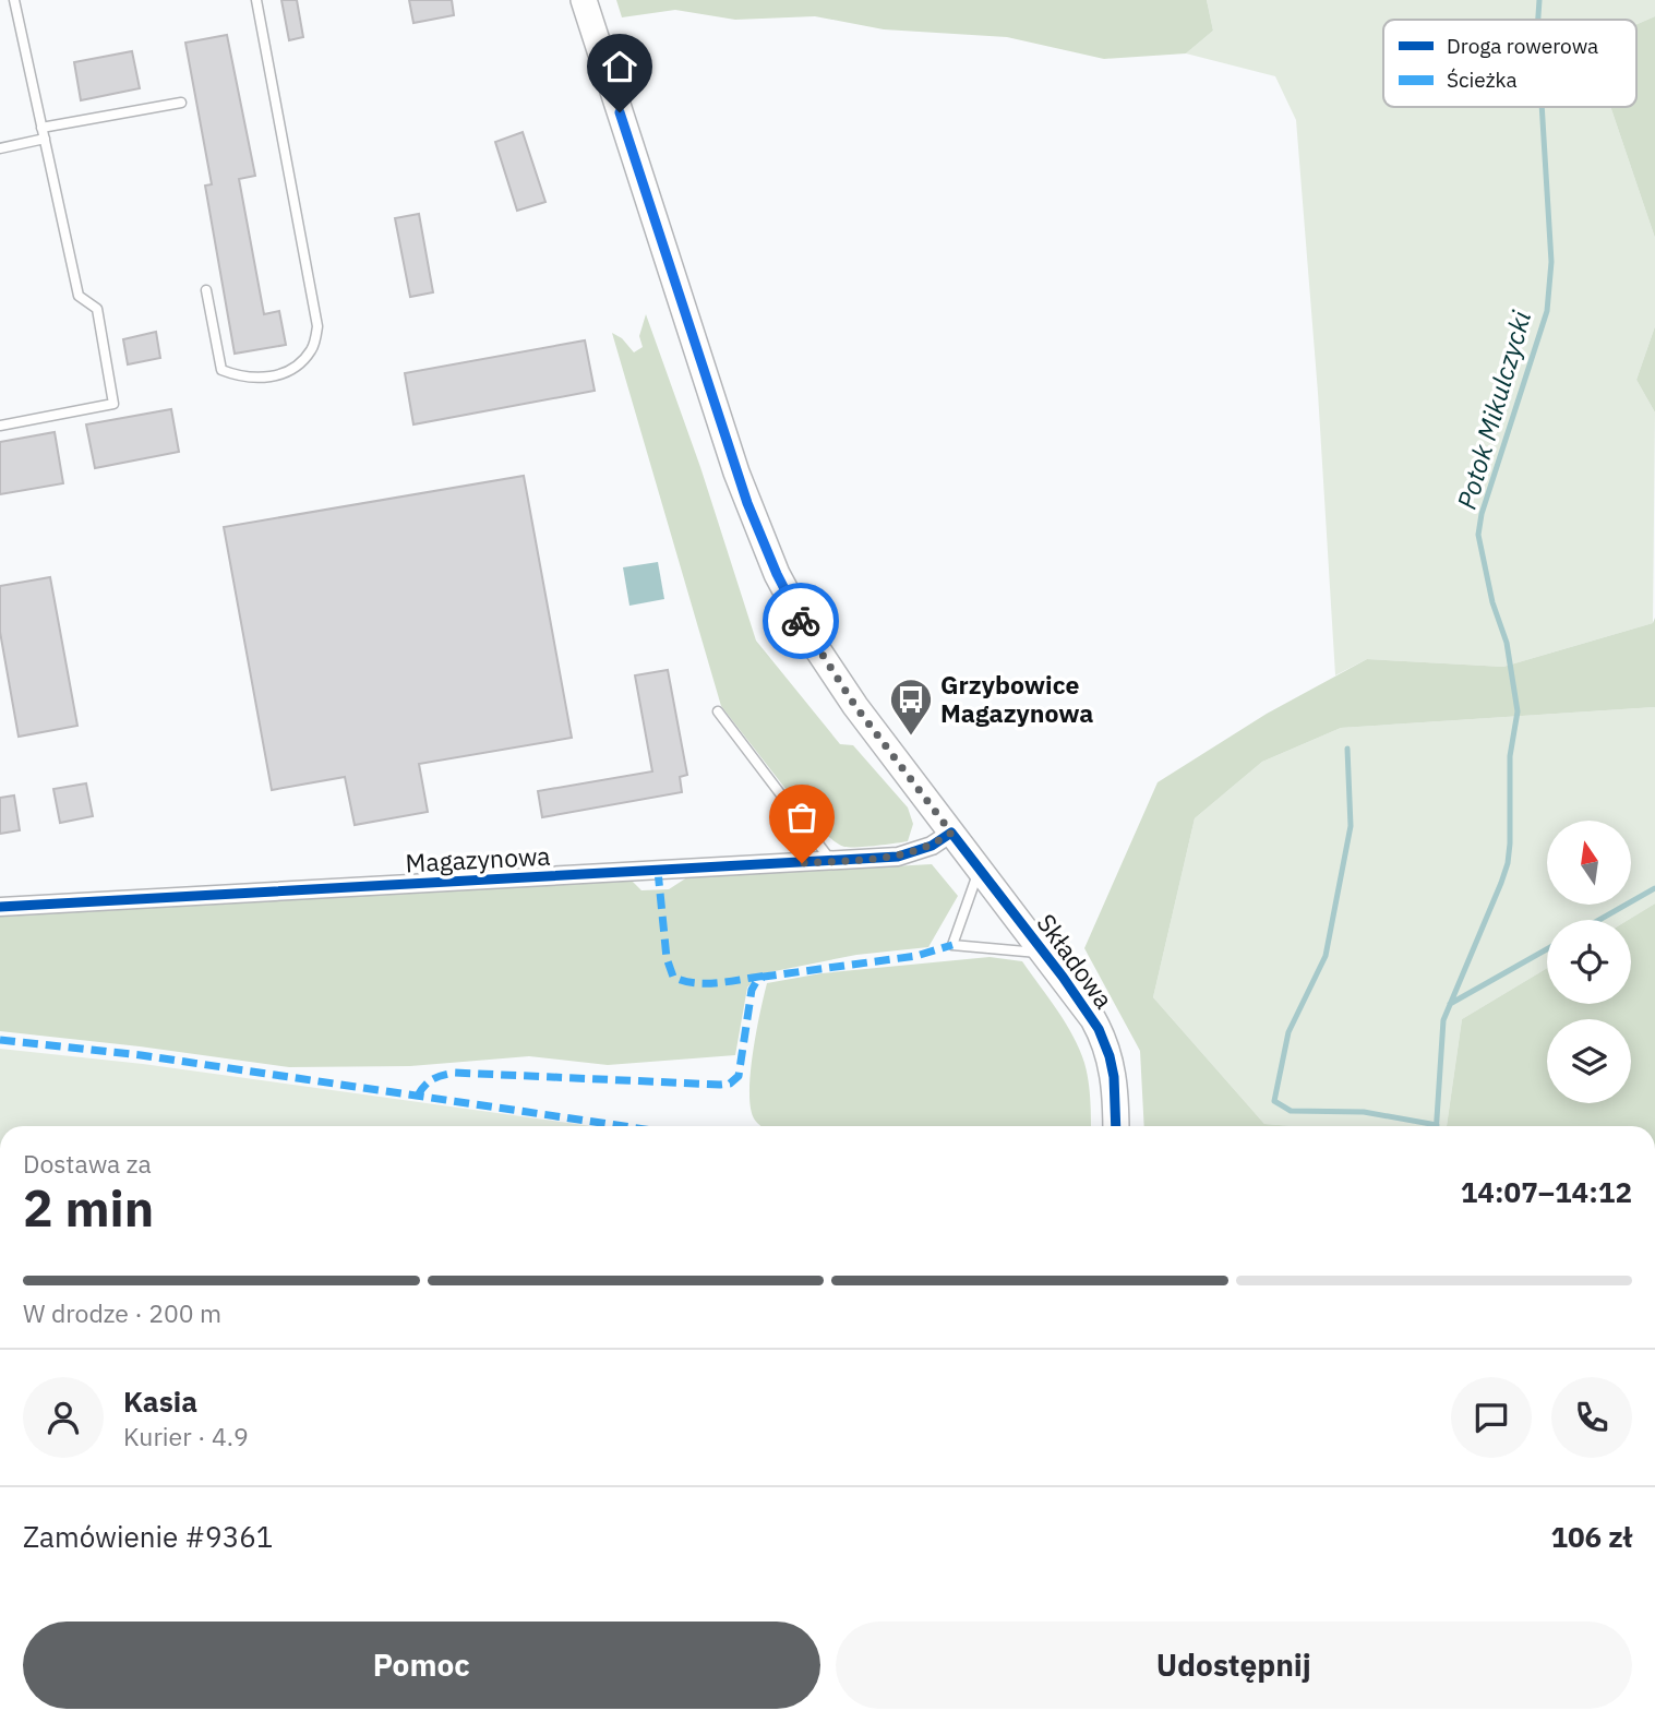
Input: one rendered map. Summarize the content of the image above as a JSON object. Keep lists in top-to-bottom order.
{
  "streets": {
    "main road": ["Składowa"],
    "street": ["Magazynowa"]
  },
  "crossings": [
    ["Magazynowa", "Składowa"]
  ],
  "water": ["Potok Mikulczycki"],
  "places": {
    "bus stop": ["Grzybowice Magazynowa"]
  },
  "legend": ["Droga rowerowa", "Ścieżka"],
  "north": "top",
  "page": {
    "heading": ["2 min", "Dostawa za", "14:07–14:12"],
    "panel": [
      "Kasia",
      "Kurier · 4.9",
      "Zamówienie #9361",
      "106 zł"
    ],
    "bar": "W drodze · 200 m",
    "buttons": ["Pomoc", "Udostępnij"]
  }
}
